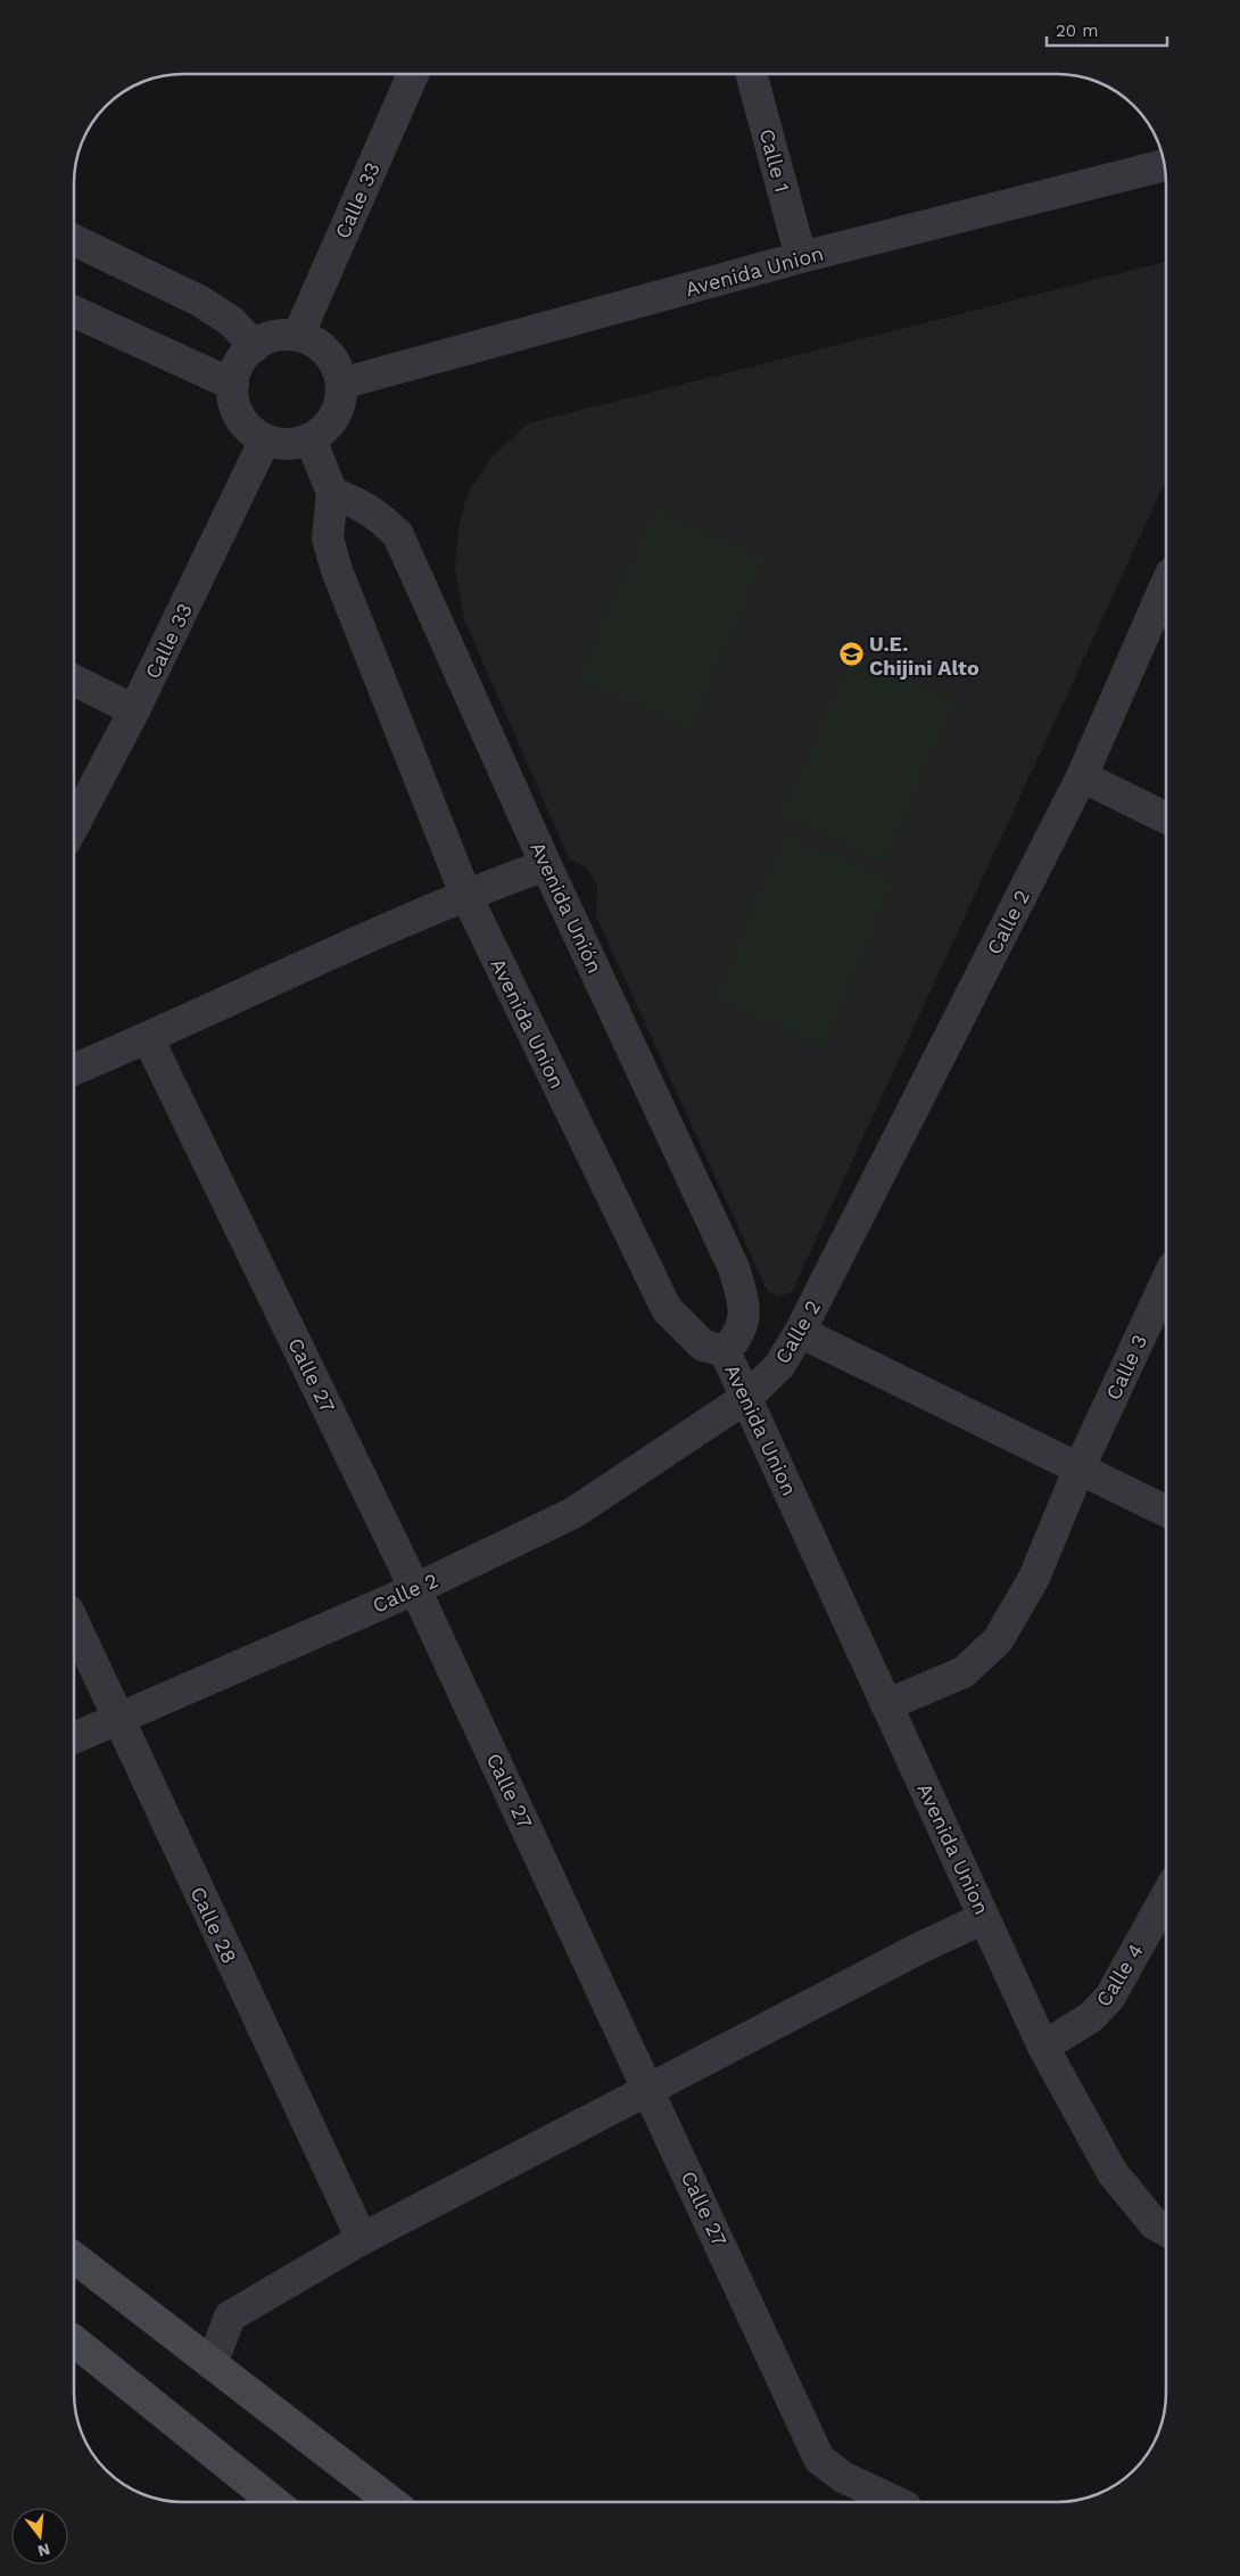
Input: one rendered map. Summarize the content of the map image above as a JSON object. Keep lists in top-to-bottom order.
{
  "streets": {
    "street": [
      "Calle 1",
      "Calle 33",
      "Avenida Union",
      "Avenida Unión",
      "Calle 2",
      "Calle 3",
      "Calle 27",
      "Calle 28",
      "Calle 4"
    ]
  },
  "crossings": [
    ["Calle 1", "Avenida Union"],
    ["Calle 33", "Avenida Union"],
    ["Avenida Union", "Avenida Unión"],
    ["Avenida Union", "Calle 2"],
    ["Avenida Union", "Calle 3"],
    ["Avenida Union", "Calle 4"],
    ["Calle 2", "Calle 27"],
    ["Calle 2", "Calle 28"]
  ],
  "places": {
    "school or university": ["U.E. Chijini Alto"]
  },
  "scale_bar": "20 m",
  "north": "bottom"
}
